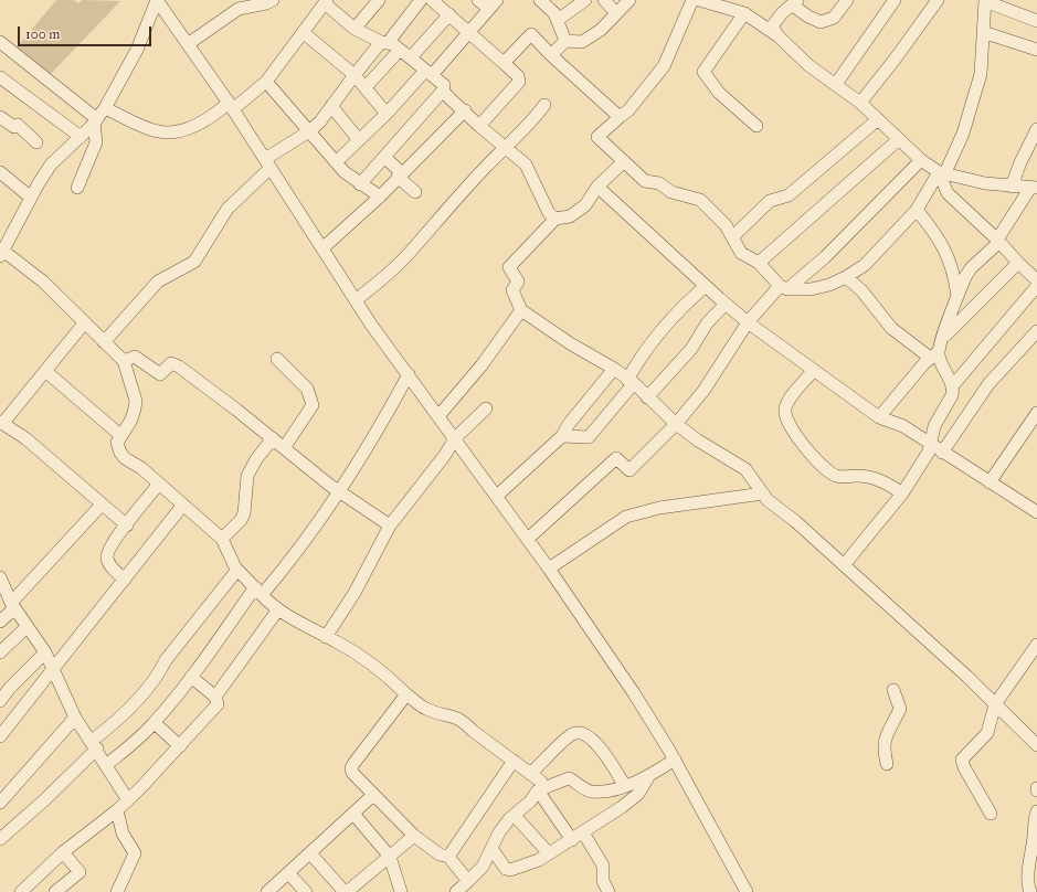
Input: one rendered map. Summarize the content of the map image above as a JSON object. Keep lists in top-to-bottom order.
{
  "scale_bar": "100 m"
}
